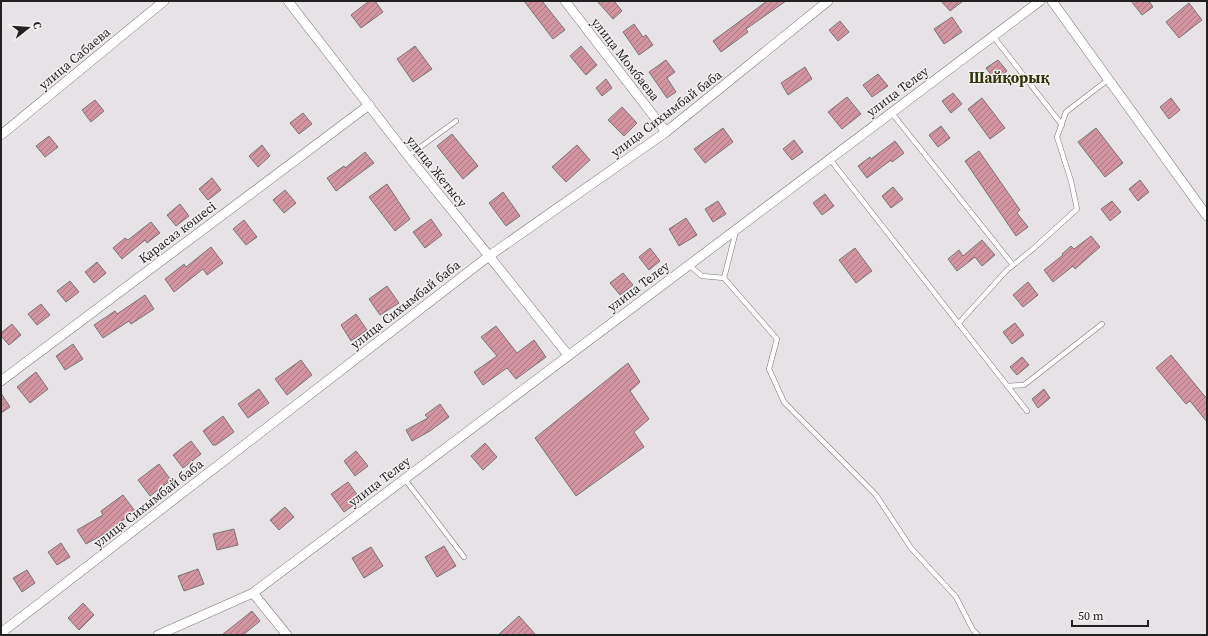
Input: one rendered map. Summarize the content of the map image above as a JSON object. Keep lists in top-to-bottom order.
{
  "streets": {
    "street": [
      "улица Сабаева",
      "улица Момбаева",
      "улица Телеу",
      "улица Сихымбай баба",
      "улица Жетысу",
      "Қарасаз көшесі"
    ]
  },
  "crossings": [
    ["улица Момбаева", "улица Сихымбай баба"],
    ["улица Телеу", "улица Жетысу"],
    ["улица Сихымбай баба", "улица Жетысу"],
    ["улица Жетысу", "Қарасаз көшесі"]
  ],
  "districts": ["Шайқорық"],
  "scale_bar": "50 m",
  "north": "right"
}
